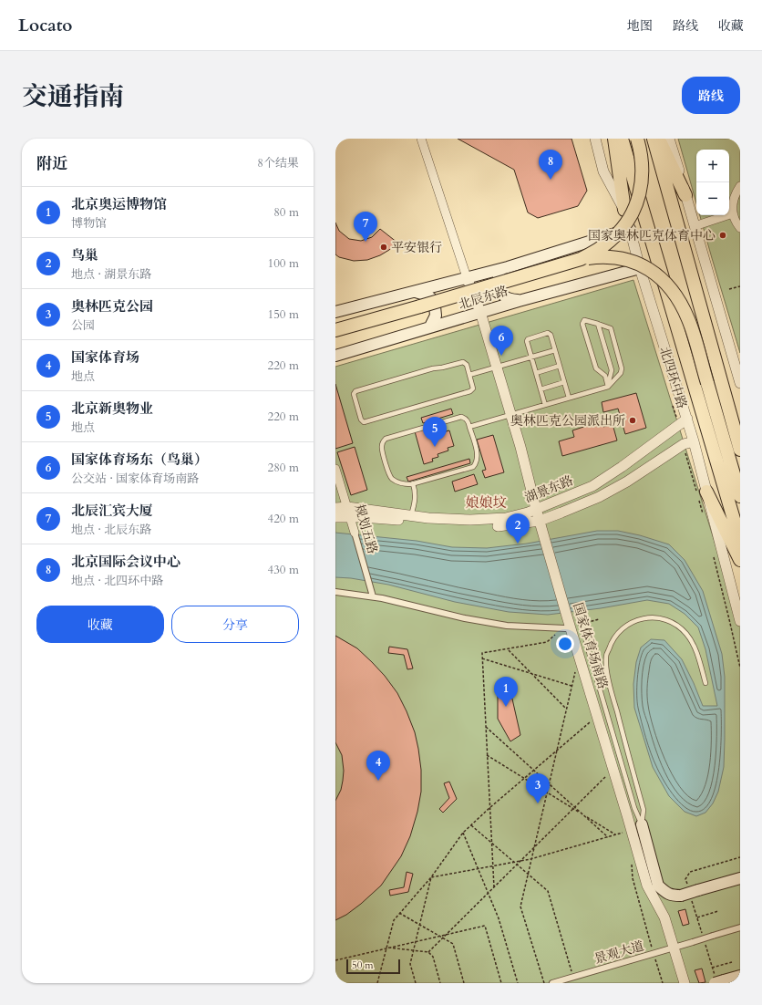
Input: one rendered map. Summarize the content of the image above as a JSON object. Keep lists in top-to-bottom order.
{
  "streets": {
    "highway": ["北四环中路"],
    "main road": ["北辰东路"],
    "street": [
      "湖景东路",
      "规划五路",
      "国家体育场南路",
      "景观大道"
    ]
  },
  "crossings": [
    ["北辰东路", "北四环中路"],
    ["北辰东路", "国家体育场南路"],
    ["北四环中路", "湖景东路"],
    ["湖景东路", "规划五路"],
    ["湖景东路", "国家体育场南路"],
    ["国家体育场南路", "景观大道"]
  ],
  "districts": ["娘娘坟"],
  "places": ["国家奥林匹克体育中心", "平安银行", "奥林匹克公园派出所"],
  "scale_bar": "50 m",
  "page": {
    "header": "Locato",
    "nav": ["地图", "路线", "收藏"],
    "title": "交通指南",
    "buttons": [
      "路线",
      ["收藏", "分享"]
    ],
    "heading": ["附近", "8个结果"],
    "map_buttons": ["+", "−"],
    "pins": [
      "8",
      "7",
      "6",
      "5",
      "2",
      "1",
      "4",
      "3"
    ],
    "list": [
      {
        "mark": "1",
        "name": "北京奥运博物馆",
        "note": "博物馆",
        "value": "80 m"
      },
      {
        "mark": "2",
        "name": "鸟巢",
        "note": "地点 · 湖景东路",
        "value": "100 m"
      },
      {
        "mark": "3",
        "name": "奥林匹克公园",
        "note": "公园",
        "value": "150 m"
      },
      {
        "mark": "4",
        "name": "国家体育场",
        "note": "地点",
        "value": "220 m"
      },
      {
        "mark": "5",
        "name": "北京新奥物业",
        "note": "地点",
        "value": "220 m"
      },
      {
        "mark": "6",
        "name": "国家体育场东（鸟巢）",
        "note": "公交站 · 国家体育场南路",
        "value": "280 m"
      },
      {
        "mark": "7",
        "name": "北辰汇宾大厦",
        "note": "地点 · 北辰东路",
        "value": "420 m"
      },
      {
        "mark": "8",
        "name": "北京国际会议中心",
        "note": "地点 · 北四环中路",
        "value": "430 m"
      }
    ],
    "scale": "50 m"
  }
}
